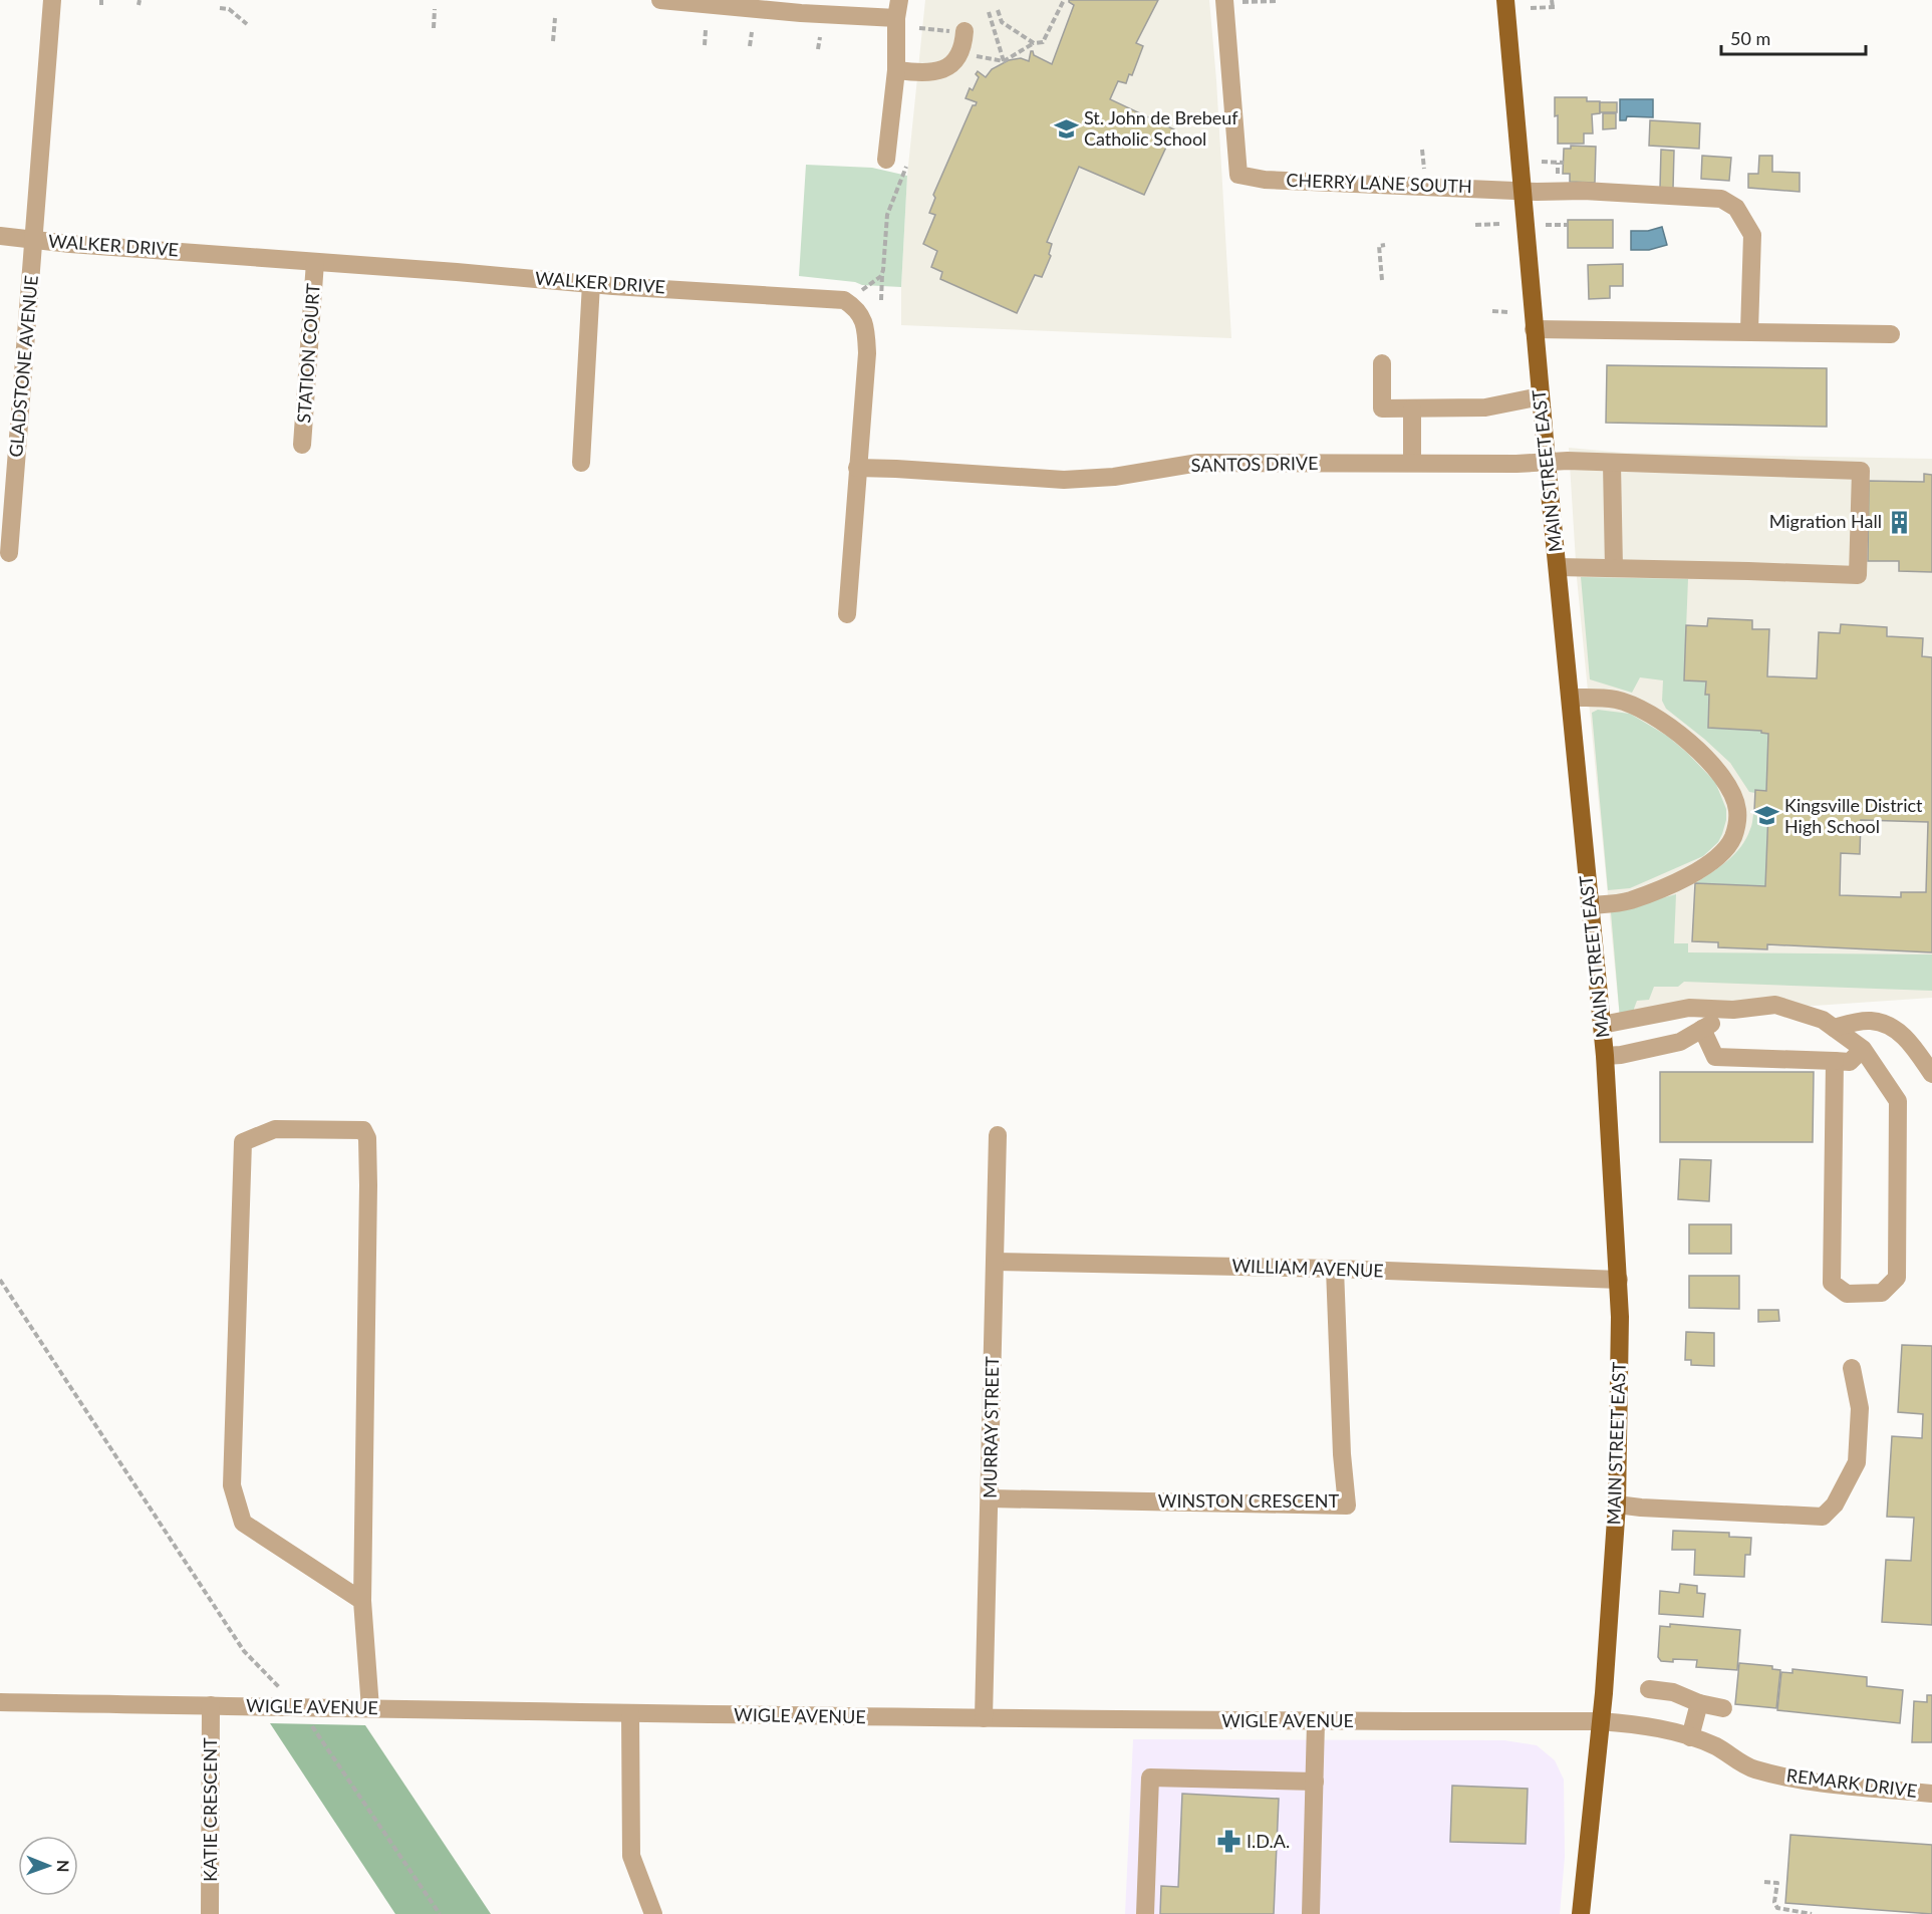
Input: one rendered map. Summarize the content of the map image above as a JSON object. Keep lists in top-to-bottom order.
{
  "streets": {
    "main road": ["MAIN STREET EAST"],
    "street": [
      "CHERRY LANE SOUTH",
      "WALKER DRIVE",
      "STATION COURT",
      "GLADSTONE AVENUE",
      "SANTOS DRIVE",
      "WILLIAM AVENUE",
      "MURRAY STREET",
      "WINSTON CRESCENT",
      "WIGLE AVENUE",
      "REMARK DRIVE",
      "KATIE CRESCENT"
    ]
  },
  "crossings": [
    ["CHERRY LANE SOUTH", "MAIN STREET EAST"],
    ["WALKER DRIVE", "STATION COURT"],
    ["WALKER DRIVE", "GLADSTONE AVENUE"],
    ["WALKER DRIVE", "SANTOS DRIVE"],
    ["SANTOS DRIVE", "MAIN STREET EAST"],
    ["MAIN STREET EAST", "WILLIAM AVENUE"],
    ["MAIN STREET EAST", "WIGLE AVENUE"],
    ["MAIN STREET EAST", "REMARK DRIVE"],
    ["WILLIAM AVENUE", "MURRAY STREET"],
    ["WILLIAM AVENUE", "WINSTON CRESCENT"],
    ["MURRAY STREET", "WINSTON CRESCENT"],
    ["MURRAY STREET", "WIGLE AVENUE"],
    ["WIGLE AVENUE", "REMARK DRIVE"],
    ["WIGLE AVENUE", "KATIE CRESCENT"]
  ],
  "places": {
    "school or university": ["St. John de Brebeuf Catholic School", "Kingsville District High School"],
    "building": ["Migration Hall"],
    "pharmacy": ["I.D.A."]
  },
  "scale_bar": "50 m",
  "north": "right"
}
